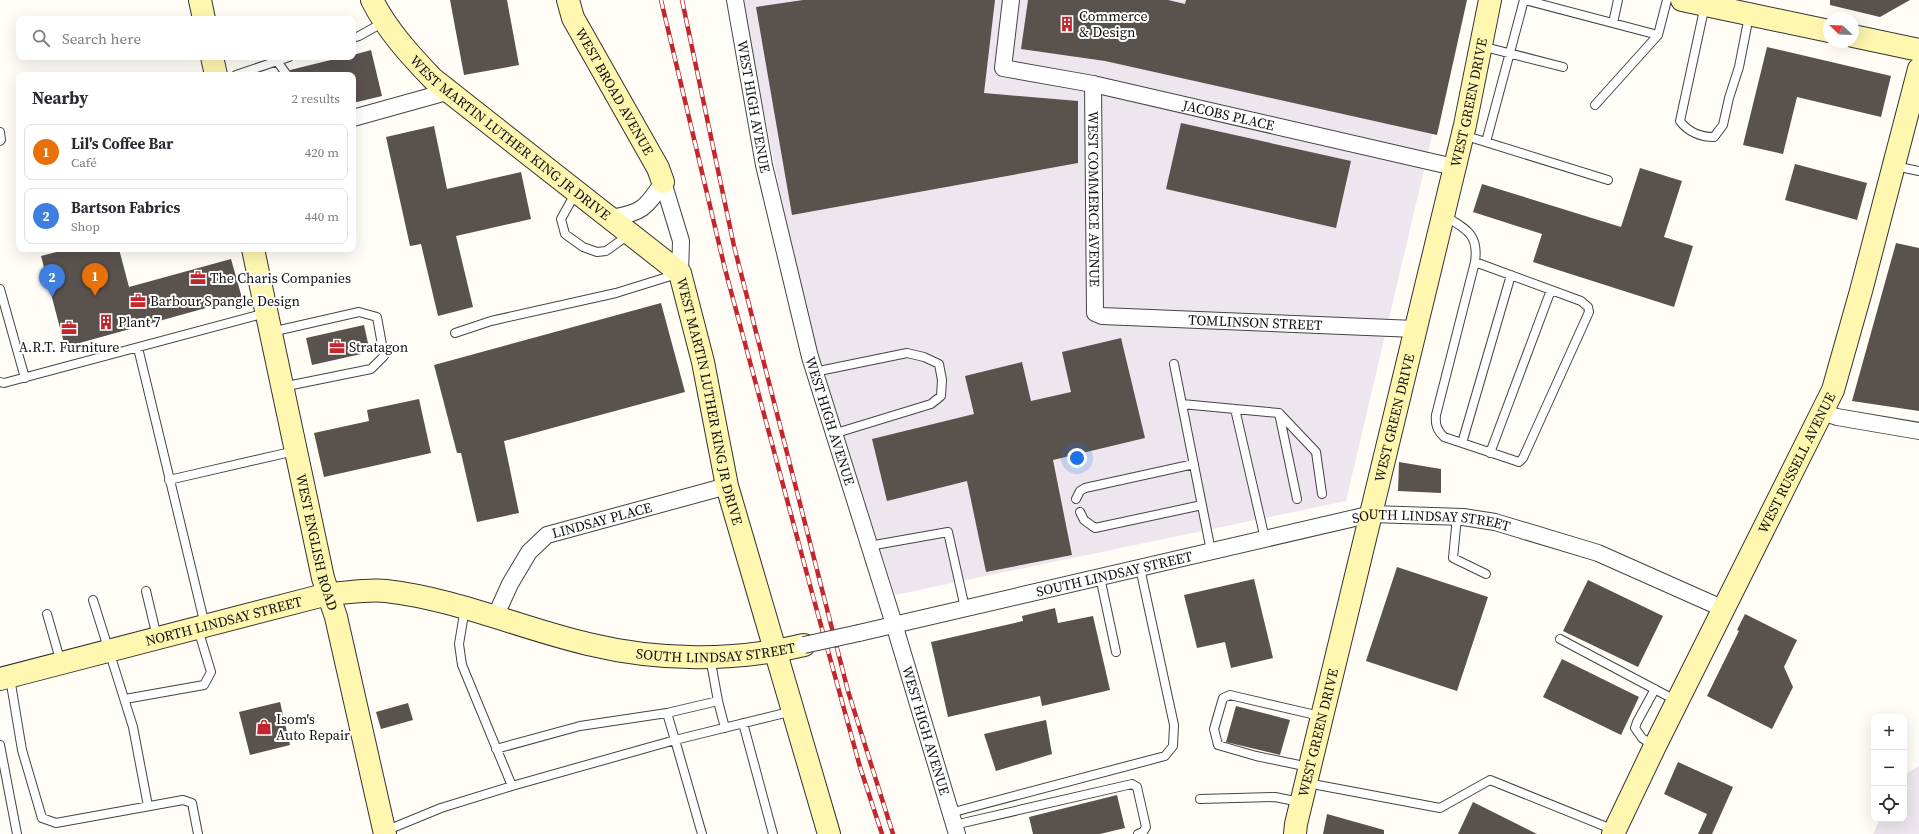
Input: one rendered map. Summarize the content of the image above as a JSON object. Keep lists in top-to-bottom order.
{
  "streets": {
    "main road": [
      "WEST BROAD AVENUE",
      "WEST GREEN DRIVE",
      "WEST MARTIN LUTHER KING JR DRIVE",
      "WEST RUSSELL AVENUE",
      "SOUTH LINDSAY STREET",
      "WEST ENGLISH ROAD",
      "NORTH LINDSAY STREET"
    ],
    "street": [
      "WEST HIGH AVENUE",
      "JACOBS PLACE",
      "WEST COMMERCE AVENUE",
      "TOMLINSON STREET",
      "LINDSAY PLACE"
    ]
  },
  "crossings": [
    ["WEST BROAD AVENUE", "WEST MARTIN LUTHER KING JR DRIVE"],
    ["WEST GREEN DRIVE", "JACOBS PLACE"],
    ["WEST GREEN DRIVE", "TOMLINSON STREET"],
    ["WEST GREEN DRIVE", "SOUTH LINDSAY STREET"],
    ["WEST HIGH AVENUE", "SOUTH LINDSAY STREET"],
    ["JACOBS PLACE", "WEST COMMERCE AVENUE"],
    ["WEST MARTIN LUTHER KING JR DRIVE", "LINDSAY PLACE"],
    ["WEST MARTIN LUTHER KING JR DRIVE", "SOUTH LINDSAY STREET"],
    ["WEST COMMERCE AVENUE", "TOMLINSON STREET"],
    ["WEST RUSSELL AVENUE", "SOUTH LINDSAY STREET"],
    ["LINDSAY PLACE", "SOUTH LINDSAY STREET"],
    ["LINDSAY PLACE", "NORTH LINDSAY STREET"],
    ["SOUTH LINDSAY STREET", "NORTH LINDSAY STREET"],
    ["WEST ENGLISH ROAD", "NORTH LINDSAY STREET"]
  ],
  "places": {
    "building": ["Commerce & Design", "Plant 7"],
    "office": [
      "The Charis Companies",
      "Barbour Spangle Design",
      "A.R.T. Furniture",
      "Stratagon"
    ],
    "shop": ["Isom's Auto Repair"]
  },
  "north": "top left",
  "page": {
    "search": "Search here",
    "heading": ["Nearby", "2 results"],
    "list": [
      {
        "mark": "1",
        "name": "Lil's Coffee Bar",
        "note": "Café",
        "value": "420 m"
      },
      {
        "mark": "2",
        "name": "Bartson Fabrics",
        "note": "Shop",
        "value": "440 m"
      }
    ],
    "pins": ["1", "2"],
    "map_buttons": ["+", "−"]
  }
}
